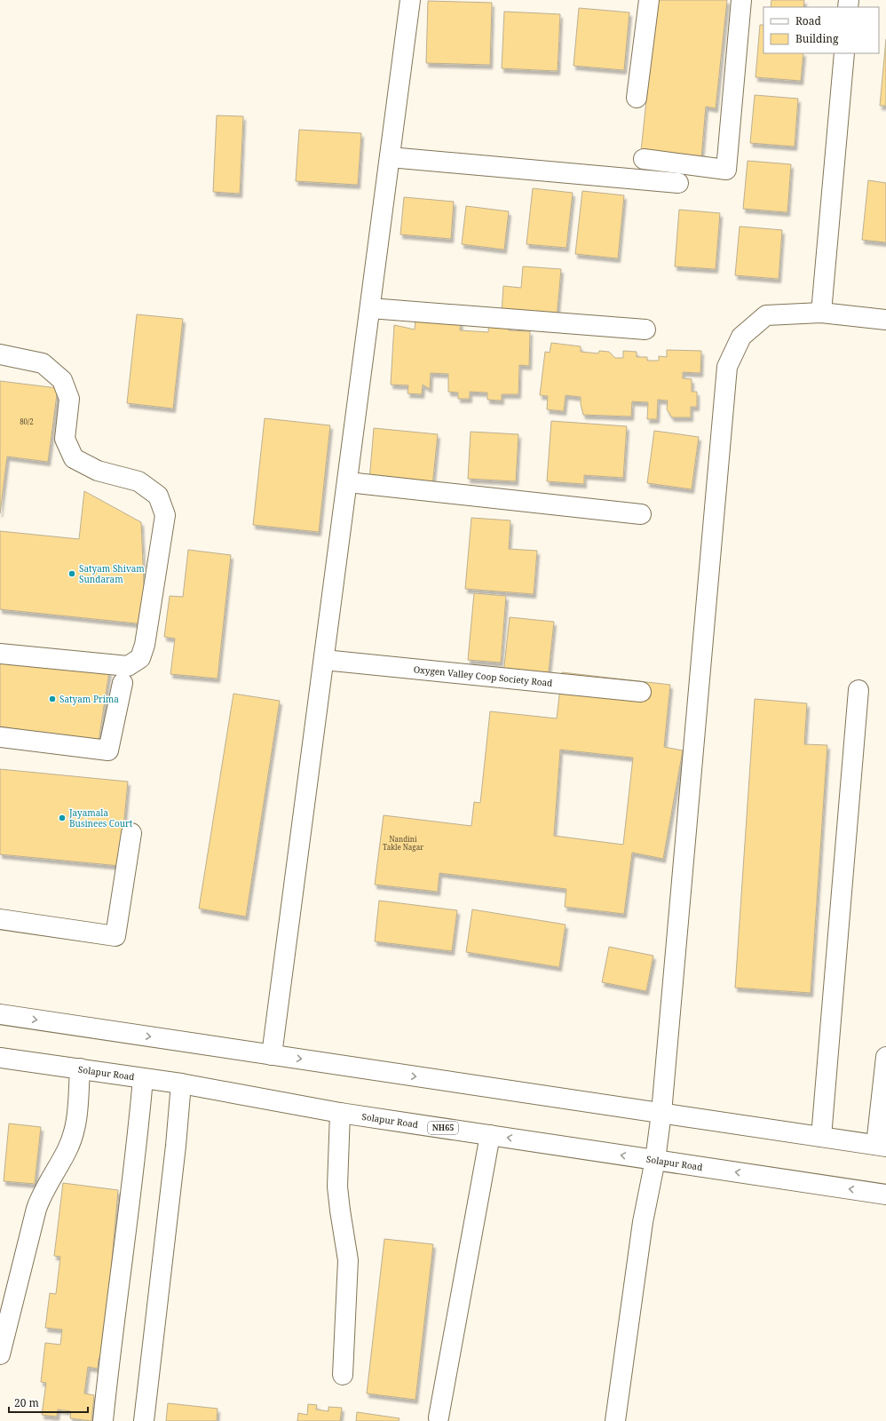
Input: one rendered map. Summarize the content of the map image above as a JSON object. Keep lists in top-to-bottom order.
{
  "streets": {
    "main road": ["Oxygen Valley Coop Society Road", "Solapur Road", "NH65"]
  },
  "places": ["Satyam Shivam Sundaram", "Satyam Prima", "Jayamala Businees Court"],
  "house_numbers": ["80/2", "Nandini Takle Nagar"],
  "legend": ["Road", "Building"],
  "scale_bar": "20 m"
}
